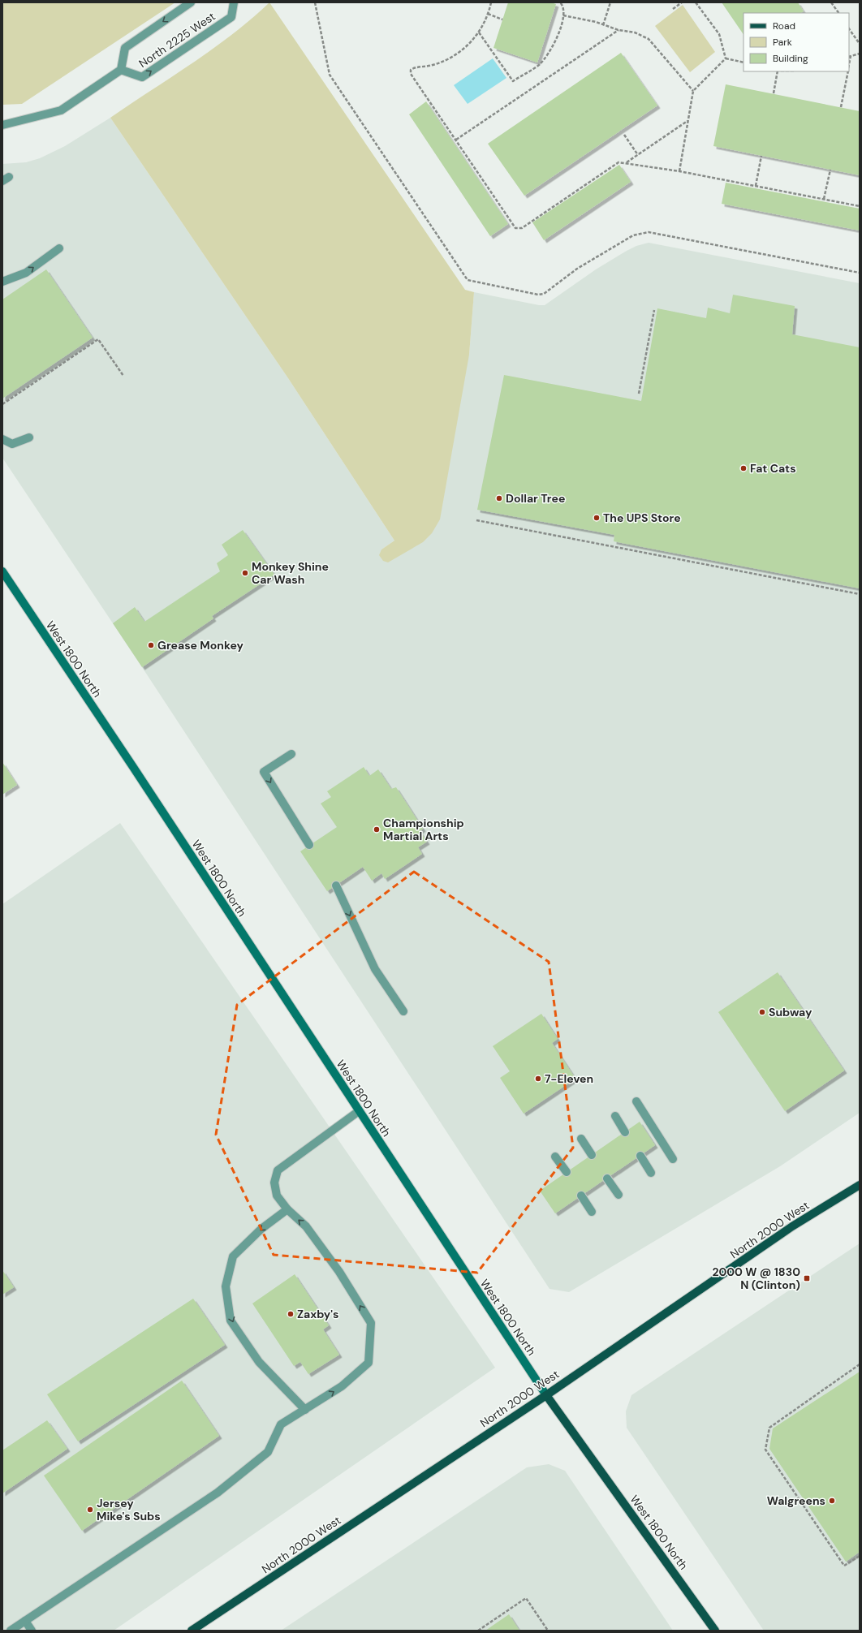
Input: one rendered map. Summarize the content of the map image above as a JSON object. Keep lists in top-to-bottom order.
{
  "streets": {
    "main road": ["West 1800 North", "North 2000 West"],
    "street": ["North 2225 West"]
  },
  "crossings": [
    ["West 1800 North", "North 2000 West"]
  ],
  "places": {
    "other": [
      "Fat Cats",
      "Dollar Tree",
      "The UPS Store",
      "Monkey Shine Car Wash",
      "Grease Monkey",
      "Championship Martial Arts",
      "Subway",
      "7-Eleven",
      "Zaxby's",
      "Walgreens",
      "Jersey Mike's Subs"
    ],
    "transit": ["2000 W @ 1830 N (Clinton)"]
  },
  "legend": ["Road", "Park", "Building"]
}
